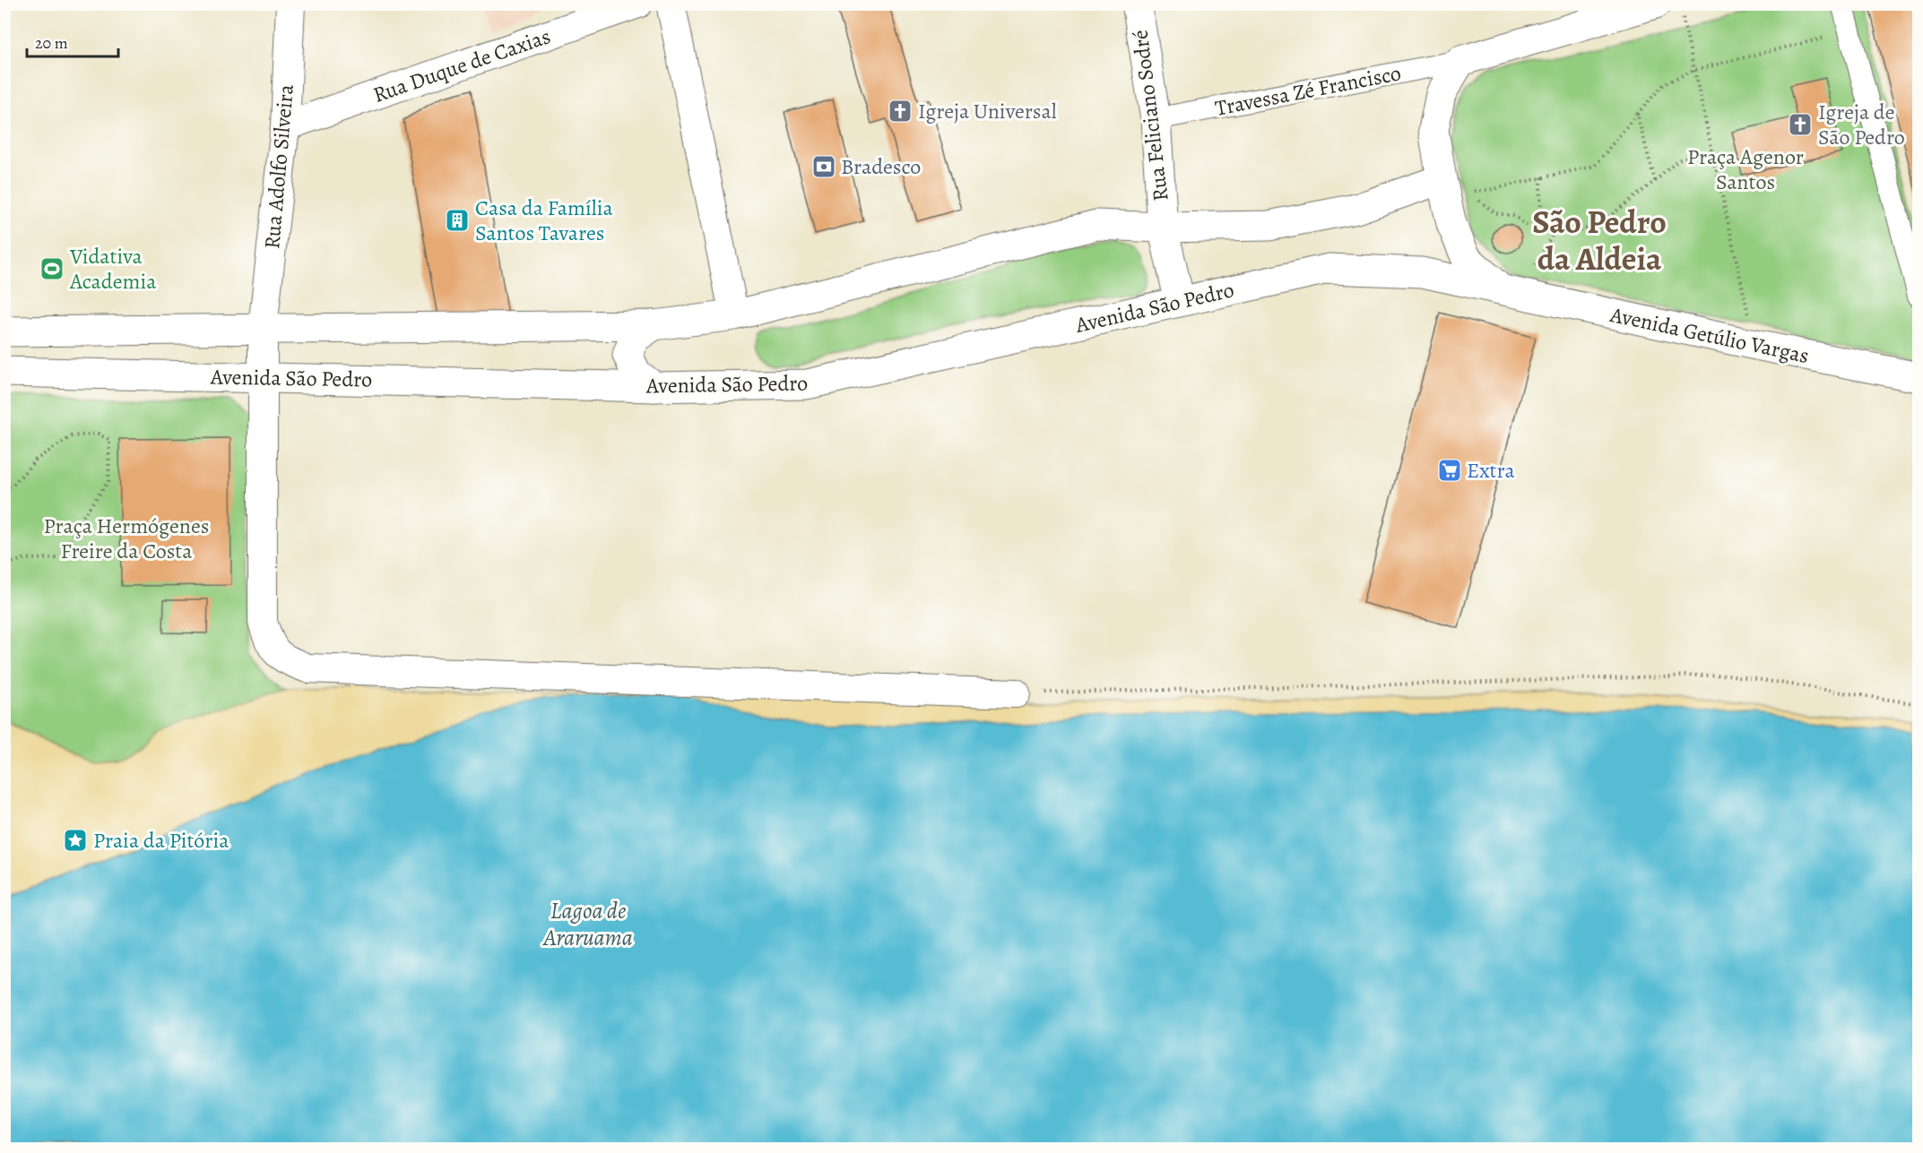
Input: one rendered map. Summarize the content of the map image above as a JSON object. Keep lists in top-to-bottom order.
{
  "streets": {
    "street": [
      "Rua Duque de Caxias",
      "Travessa Zé Francisco",
      "Rua Feliciano Sodré",
      "Rua Adolfo Silveira",
      "Avenida São Pedro",
      "Avenida Getúlio Vargas"
    ]
  },
  "crossings": [
    ["Rua Duque de Caxias", "Rua Adolfo Silveira"],
    ["Travessa Zé Francisco", "Rua Feliciano Sodré"],
    ["Rua Feliciano Sodré", "Avenida São Pedro"],
    ["Rua Adolfo Silveira", "Avenida São Pedro"],
    ["Avenida São Pedro", "Avenida Getúlio Vargas"]
  ],
  "districts": ["São Pedro da Aldeia"],
  "water": ["Lagoa de Araruama"],
  "parks": ["Praça Agenor Santos", "Praça Hermógenes Freire da Costa"],
  "places": {
    "church": ["Igreja Universal", "Igreja de São Pedro"],
    "bank": ["Bradesco"],
    "building": ["Casa da Família Santos Tavares"],
    "sports": ["Vidativa Academia"],
    "supermarket": ["Extra"],
    "place": ["Praia da Pitória"]
  },
  "scale_bar": "20 m"
}
